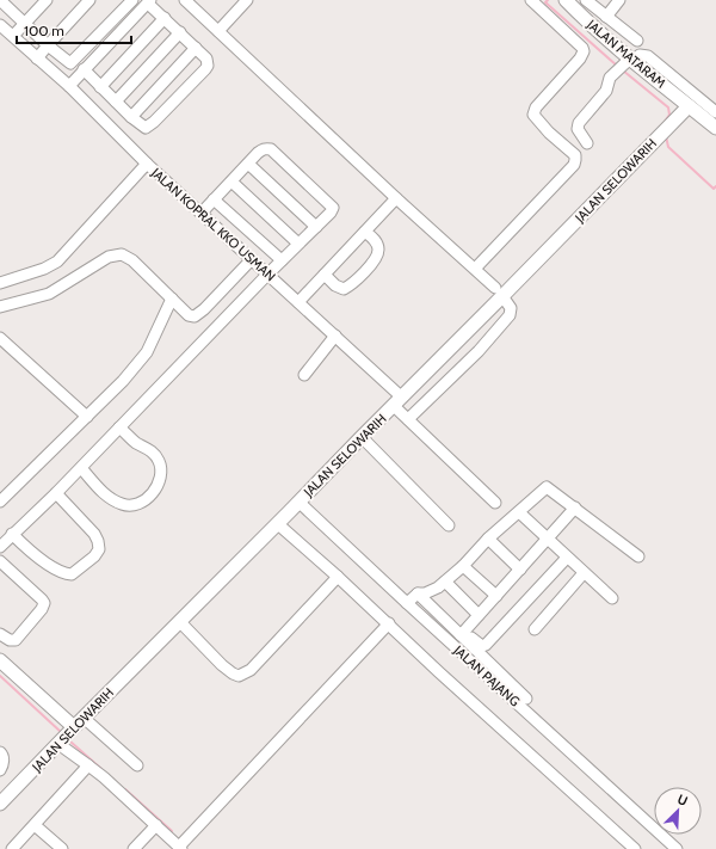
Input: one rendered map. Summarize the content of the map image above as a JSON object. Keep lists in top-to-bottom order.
{
  "streets": {
    "main road": ["JALAN MATARAM", "JALAN SELOWARIH"],
    "street": ["JALAN KOPRAL KKO USMAN", "JALAN PAJANG"]
  },
  "crossings": [
    ["JALAN MATARAM", "JALAN SELOWARIH"],
    ["JALAN SELOWARIH", "JALAN KOPRAL KKO USMAN"],
    ["JALAN SELOWARIH", "JALAN PAJANG"]
  ],
  "scale_bar": "100 m",
  "north": "top right"
}
